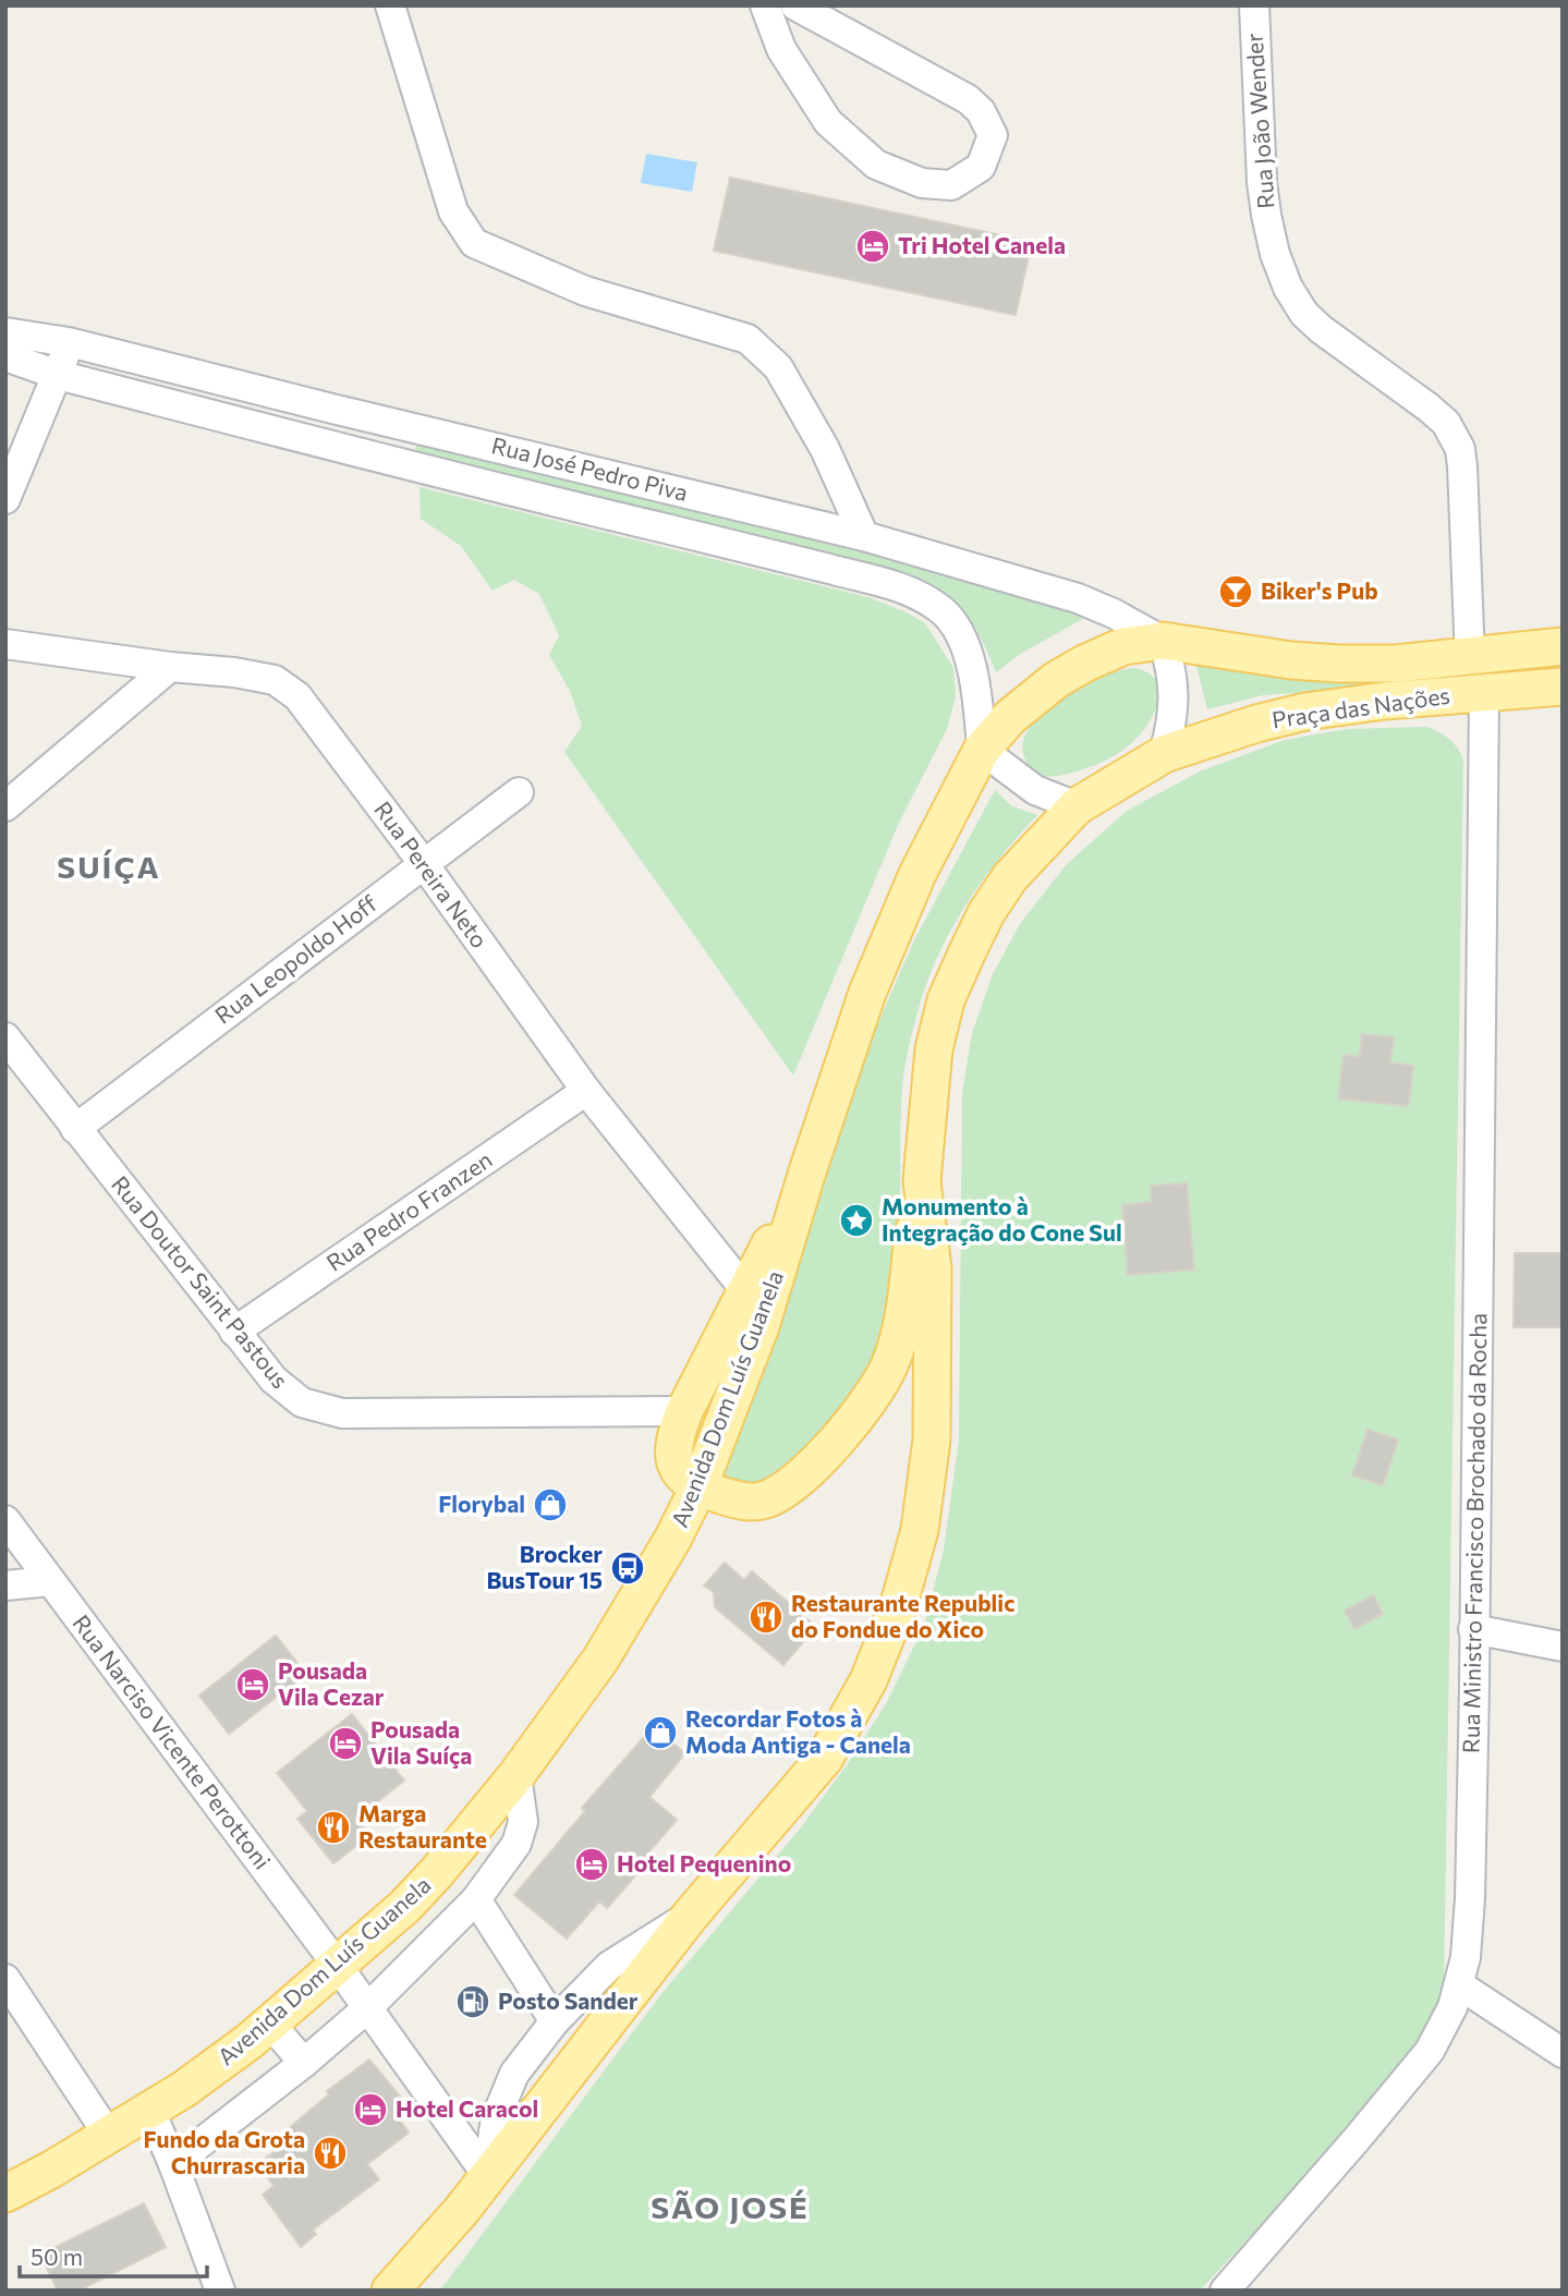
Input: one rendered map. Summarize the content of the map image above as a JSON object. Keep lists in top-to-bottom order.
{
  "streets": {
    "main road": ["Praça das Nações", "Avenida Dom Luís Guanela"],
    "street": [
      "Rua João Wender",
      "Rua José Pedro Piva",
      "Rua Pereira Neto",
      "Rua Leopoldo Hoff",
      "Rua Pedro Franzen",
      "Rua Doutor Saint Pastous",
      "Rua Ministro Francisco Brochado da Rocha",
      "Rua Narciso Vicente Perottoni"
    ]
  },
  "crossings": [
    ["Rua João Wender", "Avenida Dom Luís Guanela"],
    ["Rua José Pedro Piva", "Avenida Dom Luís Guanela"],
    ["Praça das Nações", "Rua Ministro Francisco Brochado da Rocha"],
    ["Rua Pereira Neto", "Rua Leopoldo Hoff"],
    ["Rua Pereira Neto", "Rua Pedro Franzen"],
    ["Rua Leopoldo Hoff", "Rua Doutor Saint Pastous"],
    ["Rua Pedro Franzen", "Rua Doutor Saint Pastous"],
    ["Avenida Dom Luís Guanela", "Rua Narciso Vicente Perottoni"]
  ],
  "districts": ["SUÍÇA", "SÃO JOSÉ"],
  "places": {
    "hotel": [
      "Tri Hotel Canela",
      "Pousada Vila Cezar",
      "Pousada Vila Suíça",
      "Hotel Pequenino",
      "Hotel Caracol"
    ],
    "bar": ["Biker's Pub"],
    "place": ["Monumento à Integração do Cone Sul"],
    "shop": ["Florybal", "Recordar Fotos à Moda Antiga - Canela"],
    "bus stop": ["Brocker BusTour 15"],
    "restaurant": ["Restaurante Republic do Fondue do Xico", "Marga Restaurante", "Fundo da Grota Churrascaria"],
    "fuel station": ["Posto Sander"]
  },
  "scale_bar": "50 m"
}
